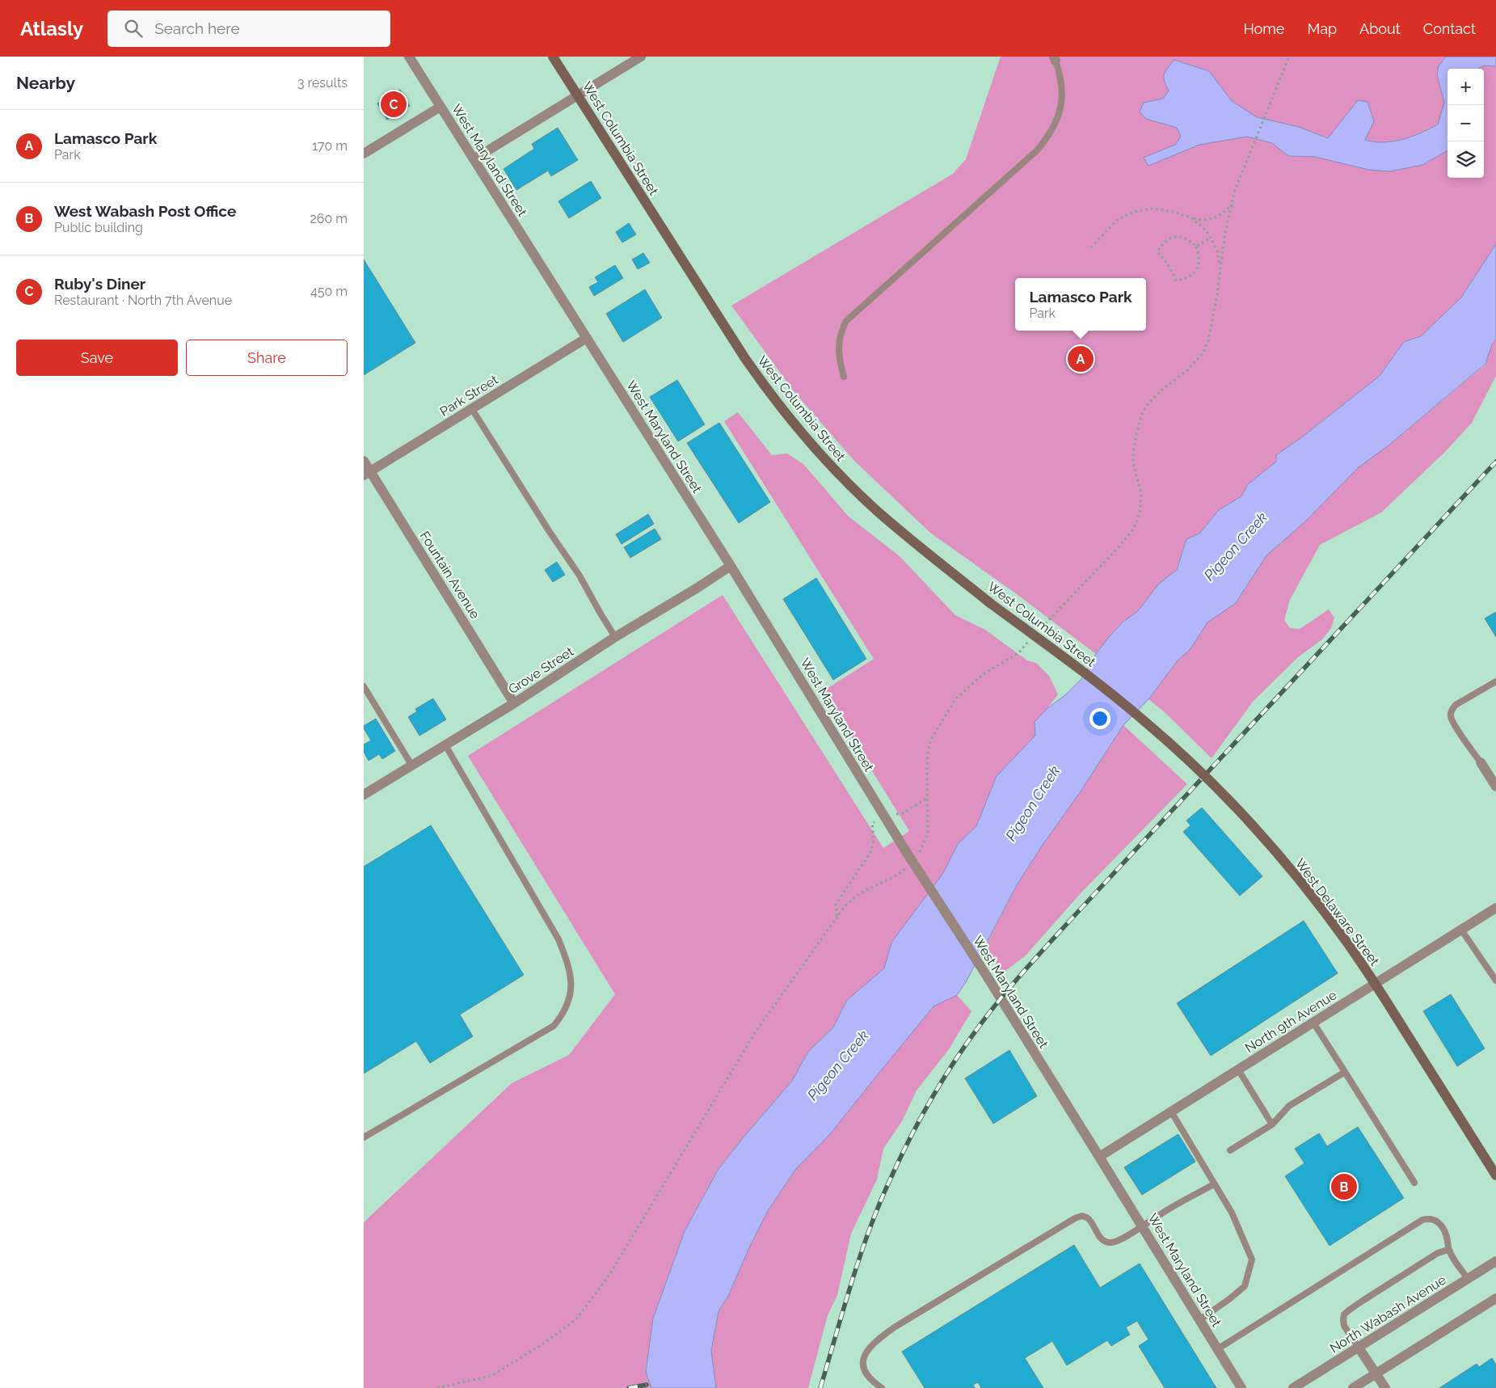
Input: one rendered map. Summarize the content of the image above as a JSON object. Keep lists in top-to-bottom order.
{
  "streets": {
    "main road": ["West Columbia Street", "West Delaware Street"],
    "street": [
      "West Maryland Street",
      "Park Street",
      "Fountain Avenue",
      "Grove Street",
      "North 9th Avenue",
      "North Wabash Avenue"
    ]
  },
  "crossings": [
    ["West Columbia Street", "West Delaware Street"],
    ["West Maryland Street", "Park Street"],
    ["West Maryland Street", "Grove Street"],
    ["West Maryland Street", "North 9th Avenue"],
    ["Park Street", "Fountain Avenue"],
    ["Fountain Avenue", "Grove Street"]
  ],
  "water": ["Pigeon Creek"],
  "page": {
    "header": "Atlasly",
    "search": "Search here",
    "nav": [
      "Home",
      "Map",
      "About",
      "Contact"
    ],
    "heading": ["Nearby", "3 results"],
    "map_buttons": ["+", "−"],
    "pins": ["C", "A", "B"],
    "list": [
      {
        "mark": "A",
        "name": "Lamasco Park",
        "note": "Park",
        "value": "170 m"
      },
      {
        "mark": "B",
        "name": "West Wabash Post Office",
        "note": "Public building",
        "value": "260 m"
      },
      {
        "mark": "C",
        "name": "Ruby's Diner",
        "note": "Restaurant · North 7th Avenue",
        "value": "450 m"
      }
    ],
    "popup": ["Lamasco Park", "Park"],
    "buttons": ["Save", "Share"]
  }
}
